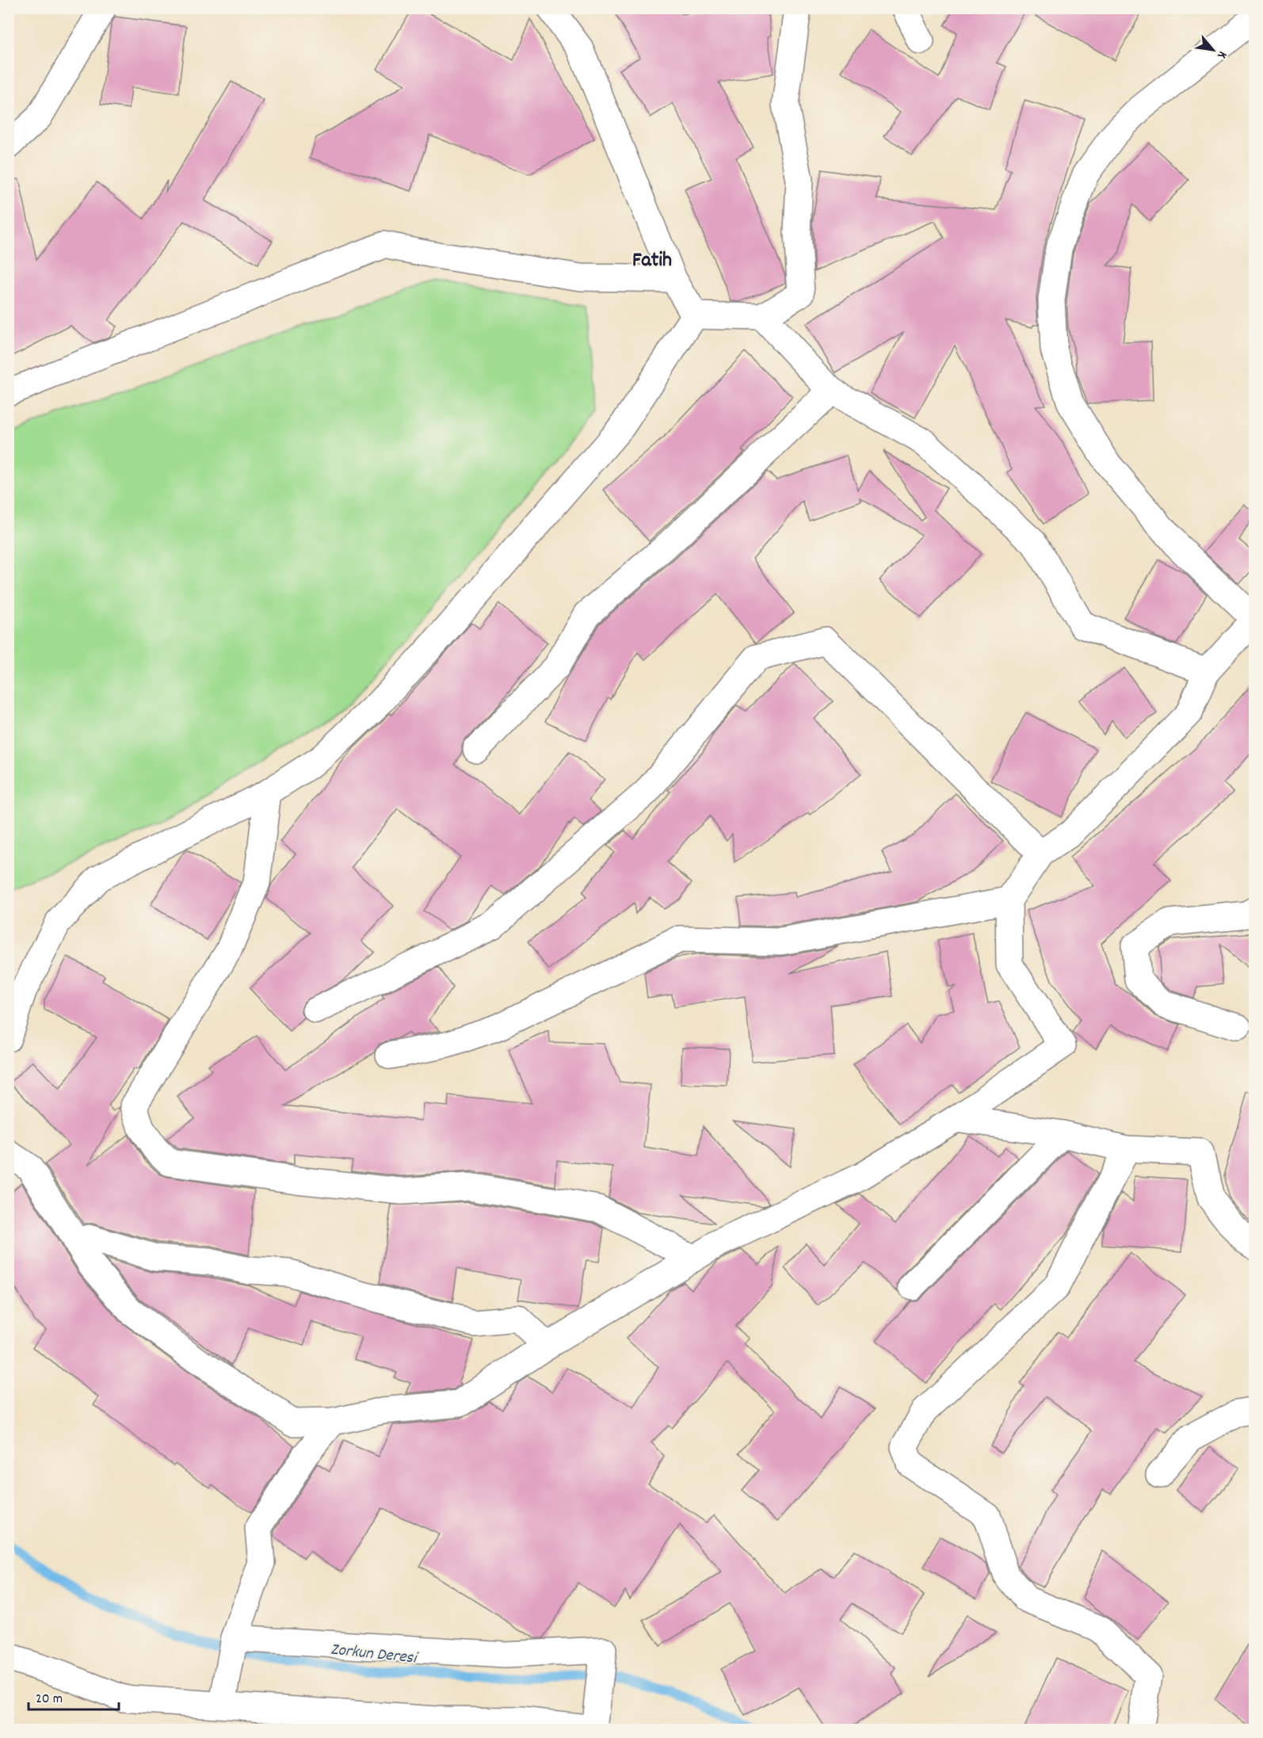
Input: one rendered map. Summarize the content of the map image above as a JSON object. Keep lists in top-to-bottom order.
{
  "districts": ["Fatih"],
  "water": ["Zorkun Deresi"],
  "scale_bar": "20 m",
  "north": "bottom right"
}
